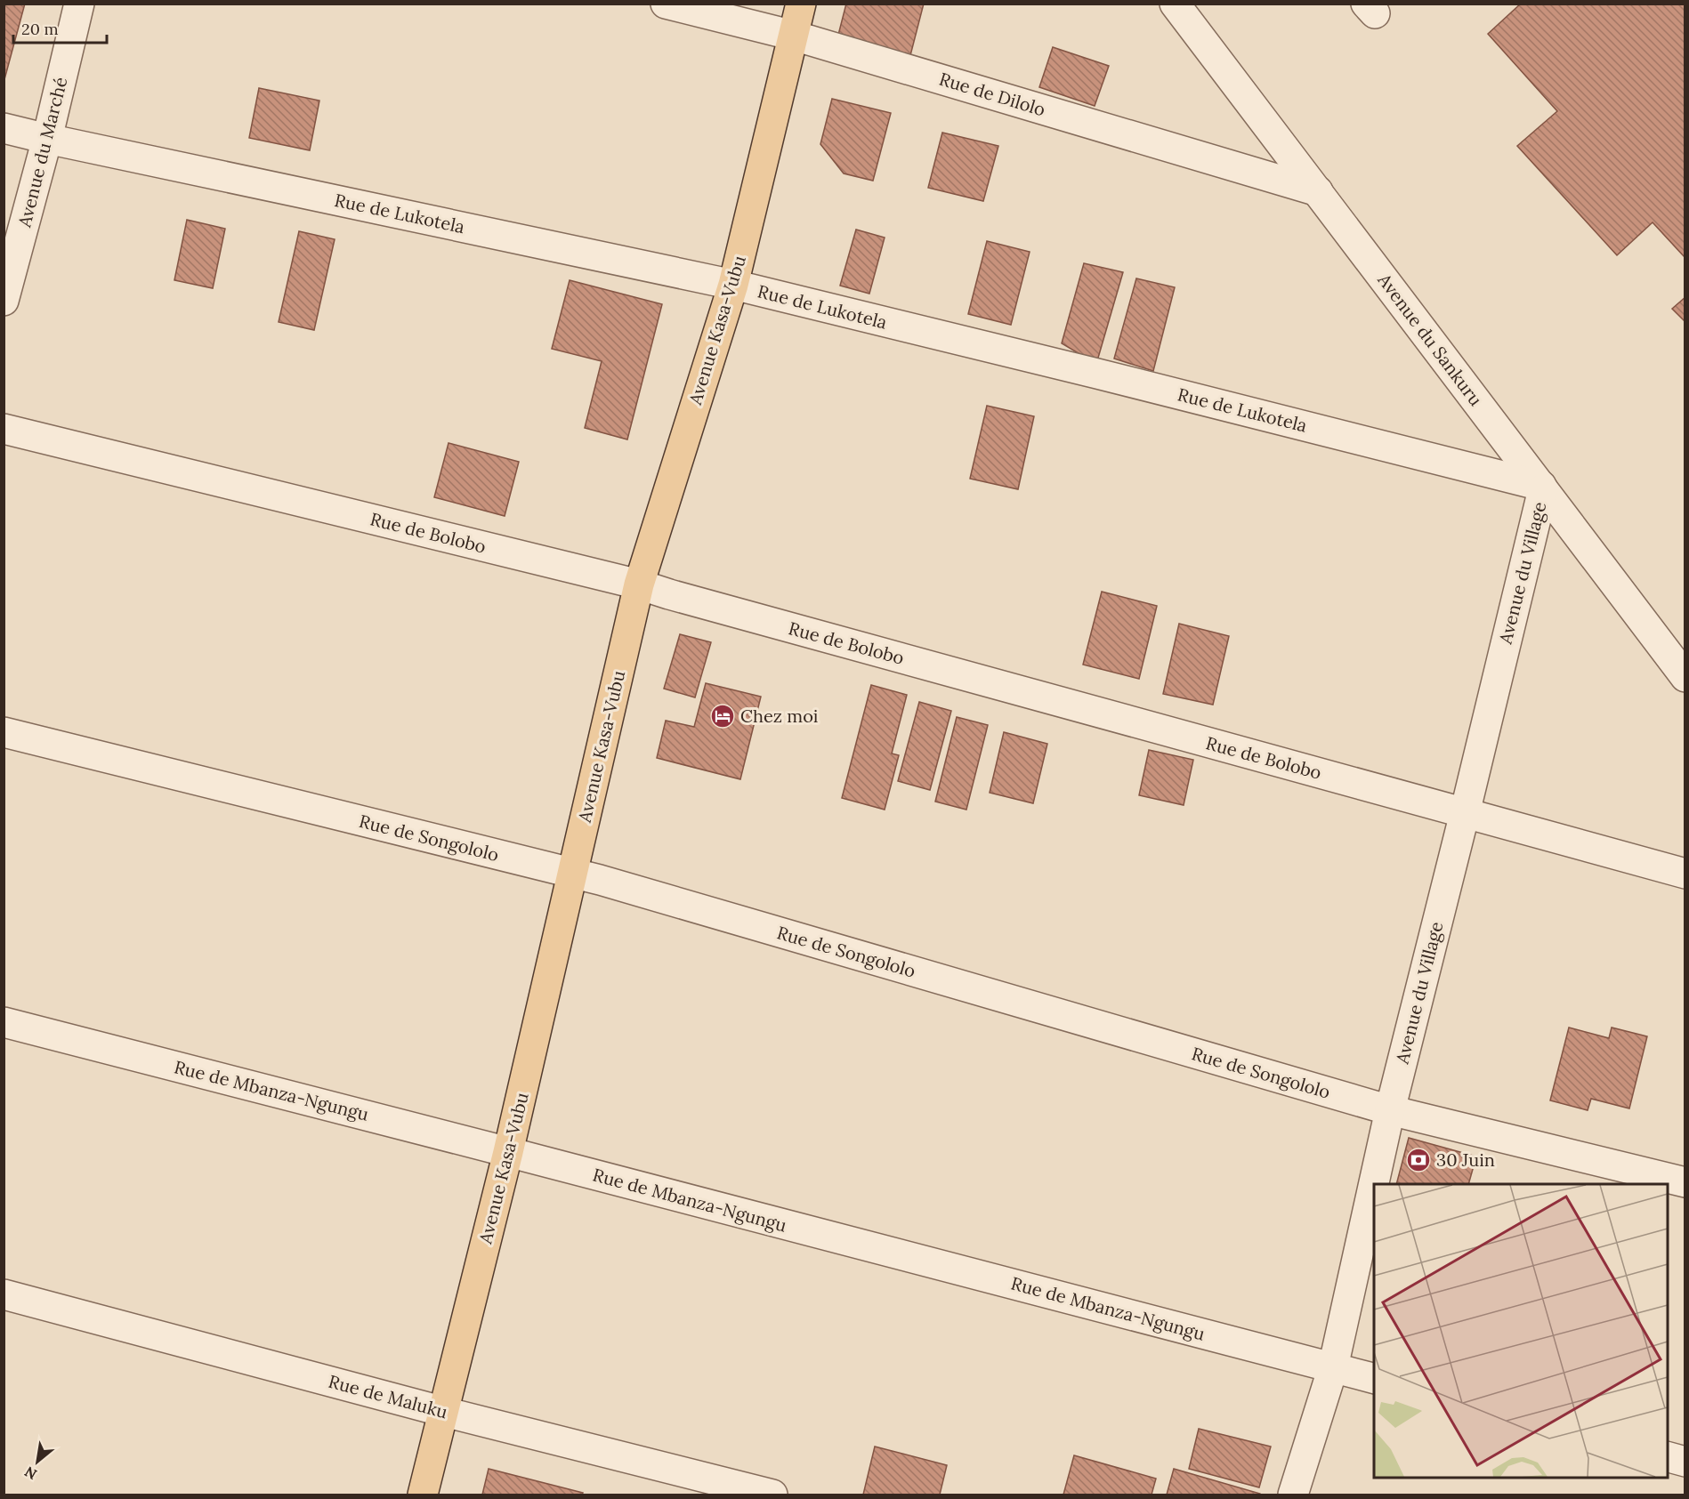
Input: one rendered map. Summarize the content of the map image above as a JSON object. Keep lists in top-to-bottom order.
{
  "streets": {
    "main road": ["Avenue Kasa-Vubu"],
    "street": [
      "Rue de Dilolo",
      "Avenue du Marché",
      "Rue de Lukotela",
      "Avenue du Sankuru",
      "Rue de Bolobo",
      "Avenue du Village",
      "Rue de Songololo",
      "Rue de Mbanza-Ngungu",
      "Rue de Maluku"
    ]
  },
  "crossings": [
    ["Rue de Dilolo", "Avenue Kasa-Vubu"],
    ["Rue de Dilolo", "Avenue du Sankuru"],
    ["Avenue du Marché", "Rue de Lukotela"],
    ["Rue de Lukotela", "Avenue Kasa-Vubu"],
    ["Rue de Lukotela", "Avenue du Sankuru"],
    ["Rue de Lukotela", "Avenue du Village"],
    ["Avenue Kasa-Vubu", "Rue de Bolobo"],
    ["Avenue Kasa-Vubu", "Rue de Songololo"],
    ["Avenue Kasa-Vubu", "Rue de Mbanza-Ngungu"],
    ["Avenue Kasa-Vubu", "Rue de Maluku"],
    ["Avenue du Sankuru", "Avenue du Village"],
    ["Rue de Bolobo", "Avenue du Village"],
    ["Avenue du Village", "Rue de Songololo"],
    ["Avenue du Village", "Rue de Mbanza-Ngungu"]
  ],
  "places": {
    "hotel": ["Chez moi"],
    "bank": ["30 Juin"]
  },
  "scale_bar": "20 m",
  "north": "bottom left"
}
